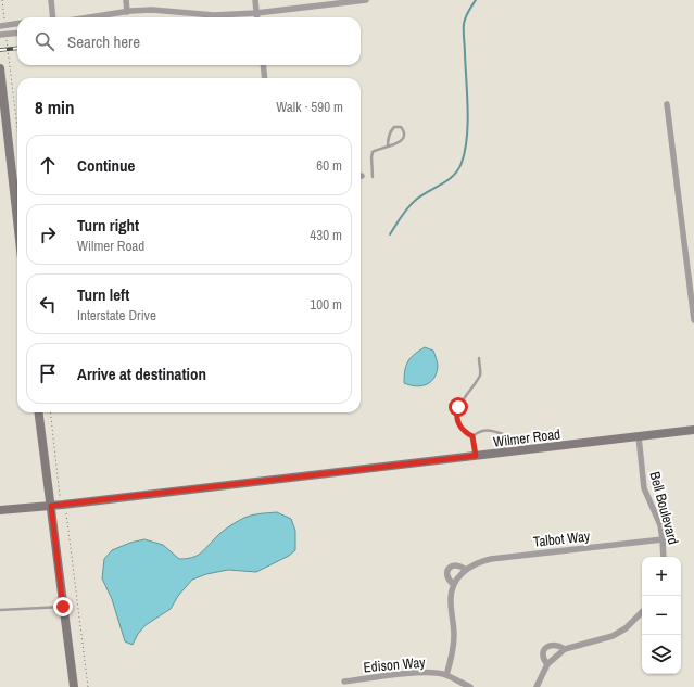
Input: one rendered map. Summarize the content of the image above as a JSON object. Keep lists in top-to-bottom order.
{
  "streets": {
    "street": [
      "Wilmer Road",
      "Bell Boulevard",
      "Talbot Way",
      "Edison Way"
    ]
  },
  "crossings": [
    ["Wilmer Road", "Bell Boulevard"],
    ["Bell Boulevard", "Talbot Way"],
    ["Talbot Way", "Edison Way"]
  ],
  "page": {
    "search": "Search here",
    "heading": ["8 min", "Walk · 590 m"],
    "list": [
      ["Continue", "60 m"],
      ["Turn right", "Wilmer Road", "430 m"],
      ["Turn left", "Interstate Drive", "100 m"],
      "Arrive at destination"
    ],
    "map_buttons": ["+", "−"]
  }
}
